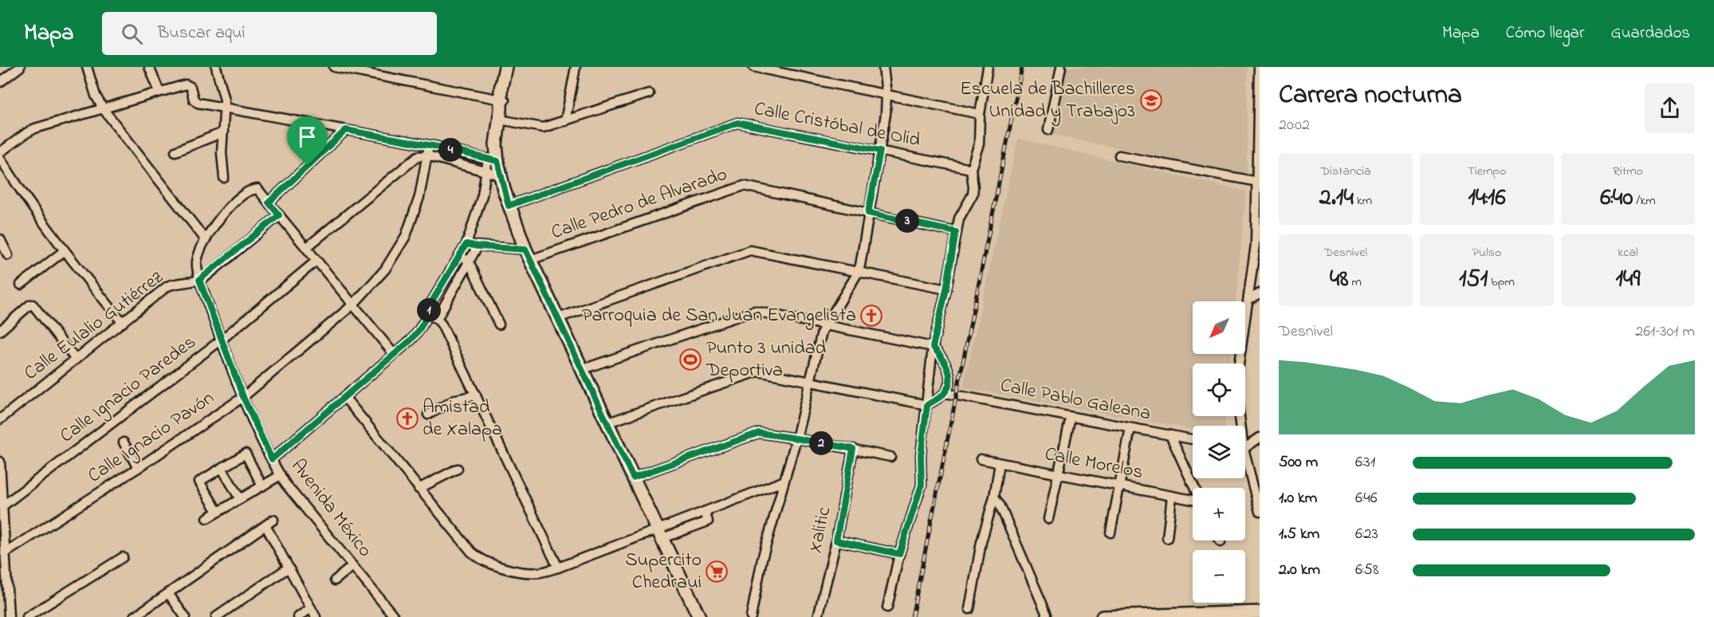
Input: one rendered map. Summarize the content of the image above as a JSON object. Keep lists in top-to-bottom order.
{
  "streets": {
    "street": [
      "Calle Cristóbal de Olid",
      "Calle Pedro de Alvarado",
      "Calle Eulalio Gutiérrez",
      "Calle Ignacio Paredes",
      "Calle Pablo Galeana",
      "Calle Ignacio Pavón",
      "Calle Morelos",
      "Avenida México",
      "Xalitic"
    ]
  },
  "crossings": [
    ["Calle Eulalio Gutiérrez", "Avenida México"],
    ["Calle Ignacio Paredes", "Avenida México"],
    ["Calle Ignacio Pavón", "Avenida México"]
  ],
  "places": {
    "school or university": ["Escuela de Bachilleres Unidad y Trabajo3"],
    "church": ["Parroquia de San Juan Evangelista", "Amistad de Xalapa"],
    "sports": ["Punto 3 unidad Deportiva"],
    "supermarket": ["Supercito Chedraui"]
  },
  "north": "bottom left",
  "page": {
    "header": "Mapa",
    "search": "Buscar aquí",
    "nav": ["Mapa", "Cómo llegar", "Guardados"],
    "heading": ["Carrera nocturna", "20:02"],
    "pins": [
      "4",
      "3",
      "1",
      "2"
    ],
    "stats": [
      ["Distancia", "2.14 km"],
      ["Tiempo", "14:16"],
      ["Ritmo", "6:40 /km"],
      ["Desnivel", "48 m"],
      ["Pulso", "151 bpm"],
      ["kcal", "149"]
    ],
    "map_buttons": ["+", "−"],
    "chart": ["Desnivel", "261–301 m"],
    "list": [
      {
        "name": "500 m",
        "note": "6:31"
      },
      {
        "name": "1.0 km",
        "note": "6:46"
      },
      {
        "name": "1.5 km",
        "note": "6:23"
      },
      {
        "name": "2.0 km",
        "note": "6:58"
      }
    ]
  }
}
